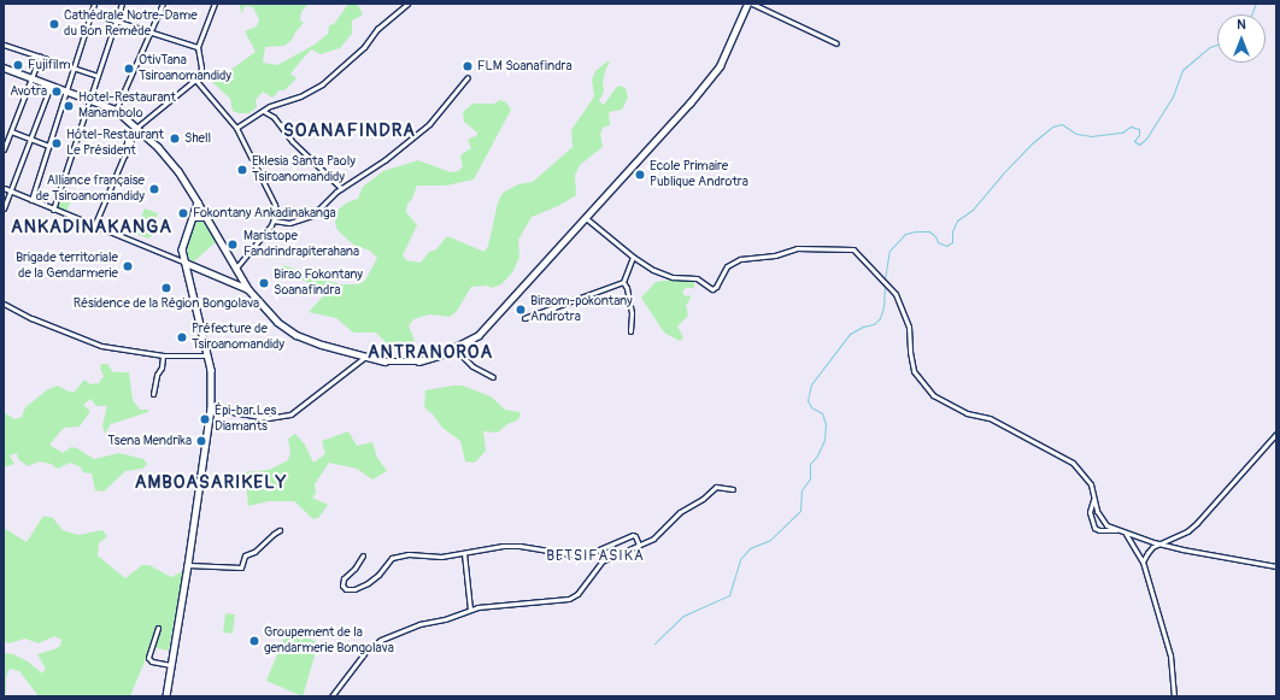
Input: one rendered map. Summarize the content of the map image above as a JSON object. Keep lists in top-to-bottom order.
{
  "districts": [
    "SOANAFINDRA",
    "ANKADINAKANGA",
    "ANTRANOROA",
    "AMBOASARIKELY",
    "BETSIFASIKA"
  ],
  "places": [
    "Cathédrale Notre-Dame du Bon Remède",
    "Fujifilm",
    "FLM Soanafindra",
    "OtivTana Tsiroanomandidy",
    "Avotra",
    "Hotel-Restaurant Manambolo",
    "Shell",
    "Hôtel-Restaurant Le Président",
    "Eklesia Santa Paoly Tsiroanomandidy",
    "Ecole Primaire Publique Androtra",
    "Alliance française de Tsiroanomandidy",
    "Fokontany Ankadinakanga",
    "Maristope Fandrindrapiterahana",
    "Brigade territoriale de la Gendarmerie",
    "Birao Fokontany Soanafindra",
    "Résidence de la Région Bongolava",
    "Biraom-pokontany Androtra",
    "Préfecture de Tsiroanomandidy",
    "Épi-bar Les Diamants",
    "Tsena Mendrika",
    "Groupement de la gendarmerie Bongolava"
  ],
  "north": "top"
}
